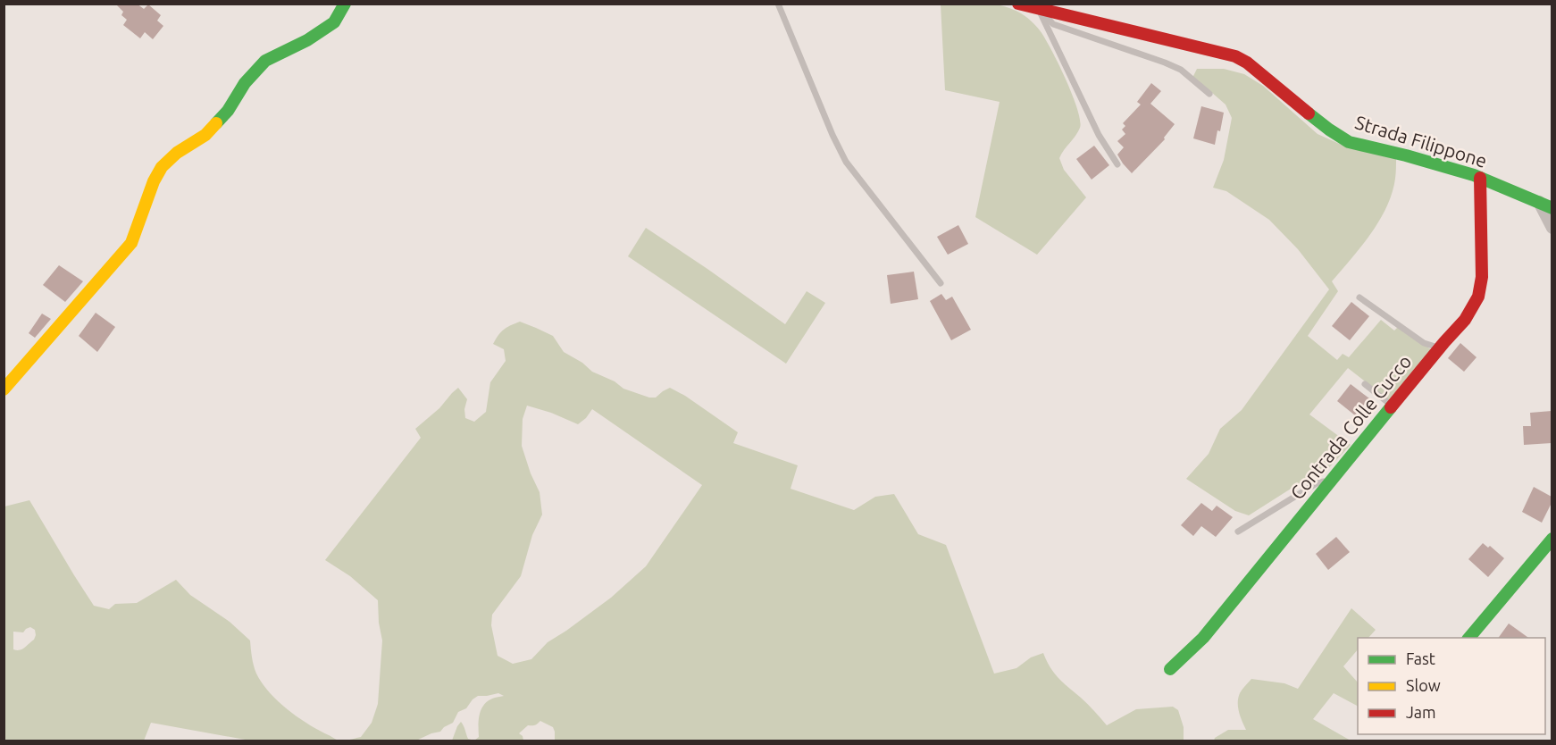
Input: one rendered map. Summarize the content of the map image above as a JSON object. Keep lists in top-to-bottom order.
{
  "streets": {
    "street": ["Strada Filippone", "Contrada Colle Cucco"]
  },
  "crossings": [
    ["Strada Filippone", "Contrada Colle Cucco"]
  ],
  "legend": ["Fast", "Slow", "Jam"]
}
